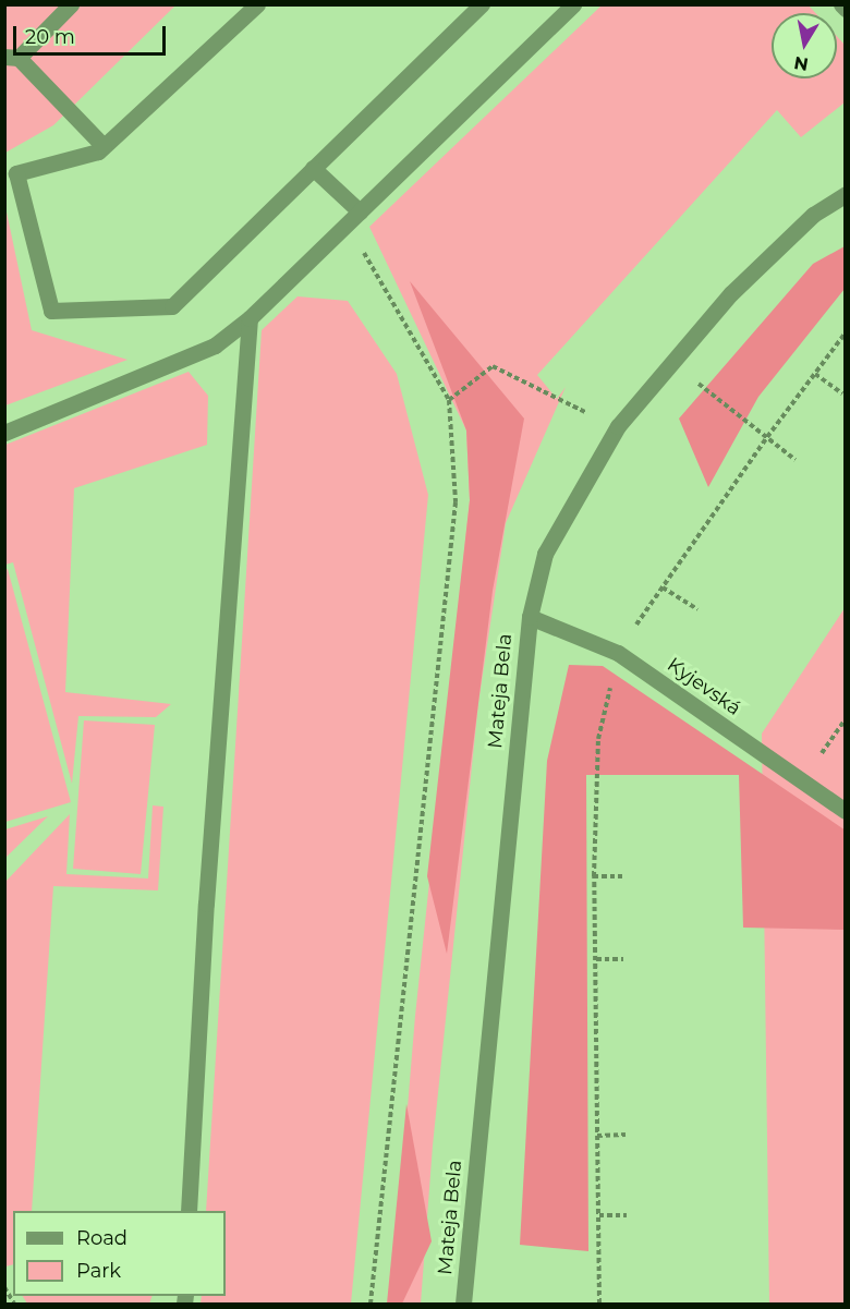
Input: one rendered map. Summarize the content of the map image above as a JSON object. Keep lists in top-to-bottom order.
{
  "streets": {
    "street": ["Kyjevská", "Mateja Bela"]
  },
  "crossings": [
    ["Kyjevská", "Mateja Bela"]
  ],
  "legend": ["Road", "Park"],
  "scale_bar": "20 m",
  "north": "bottom"
}
